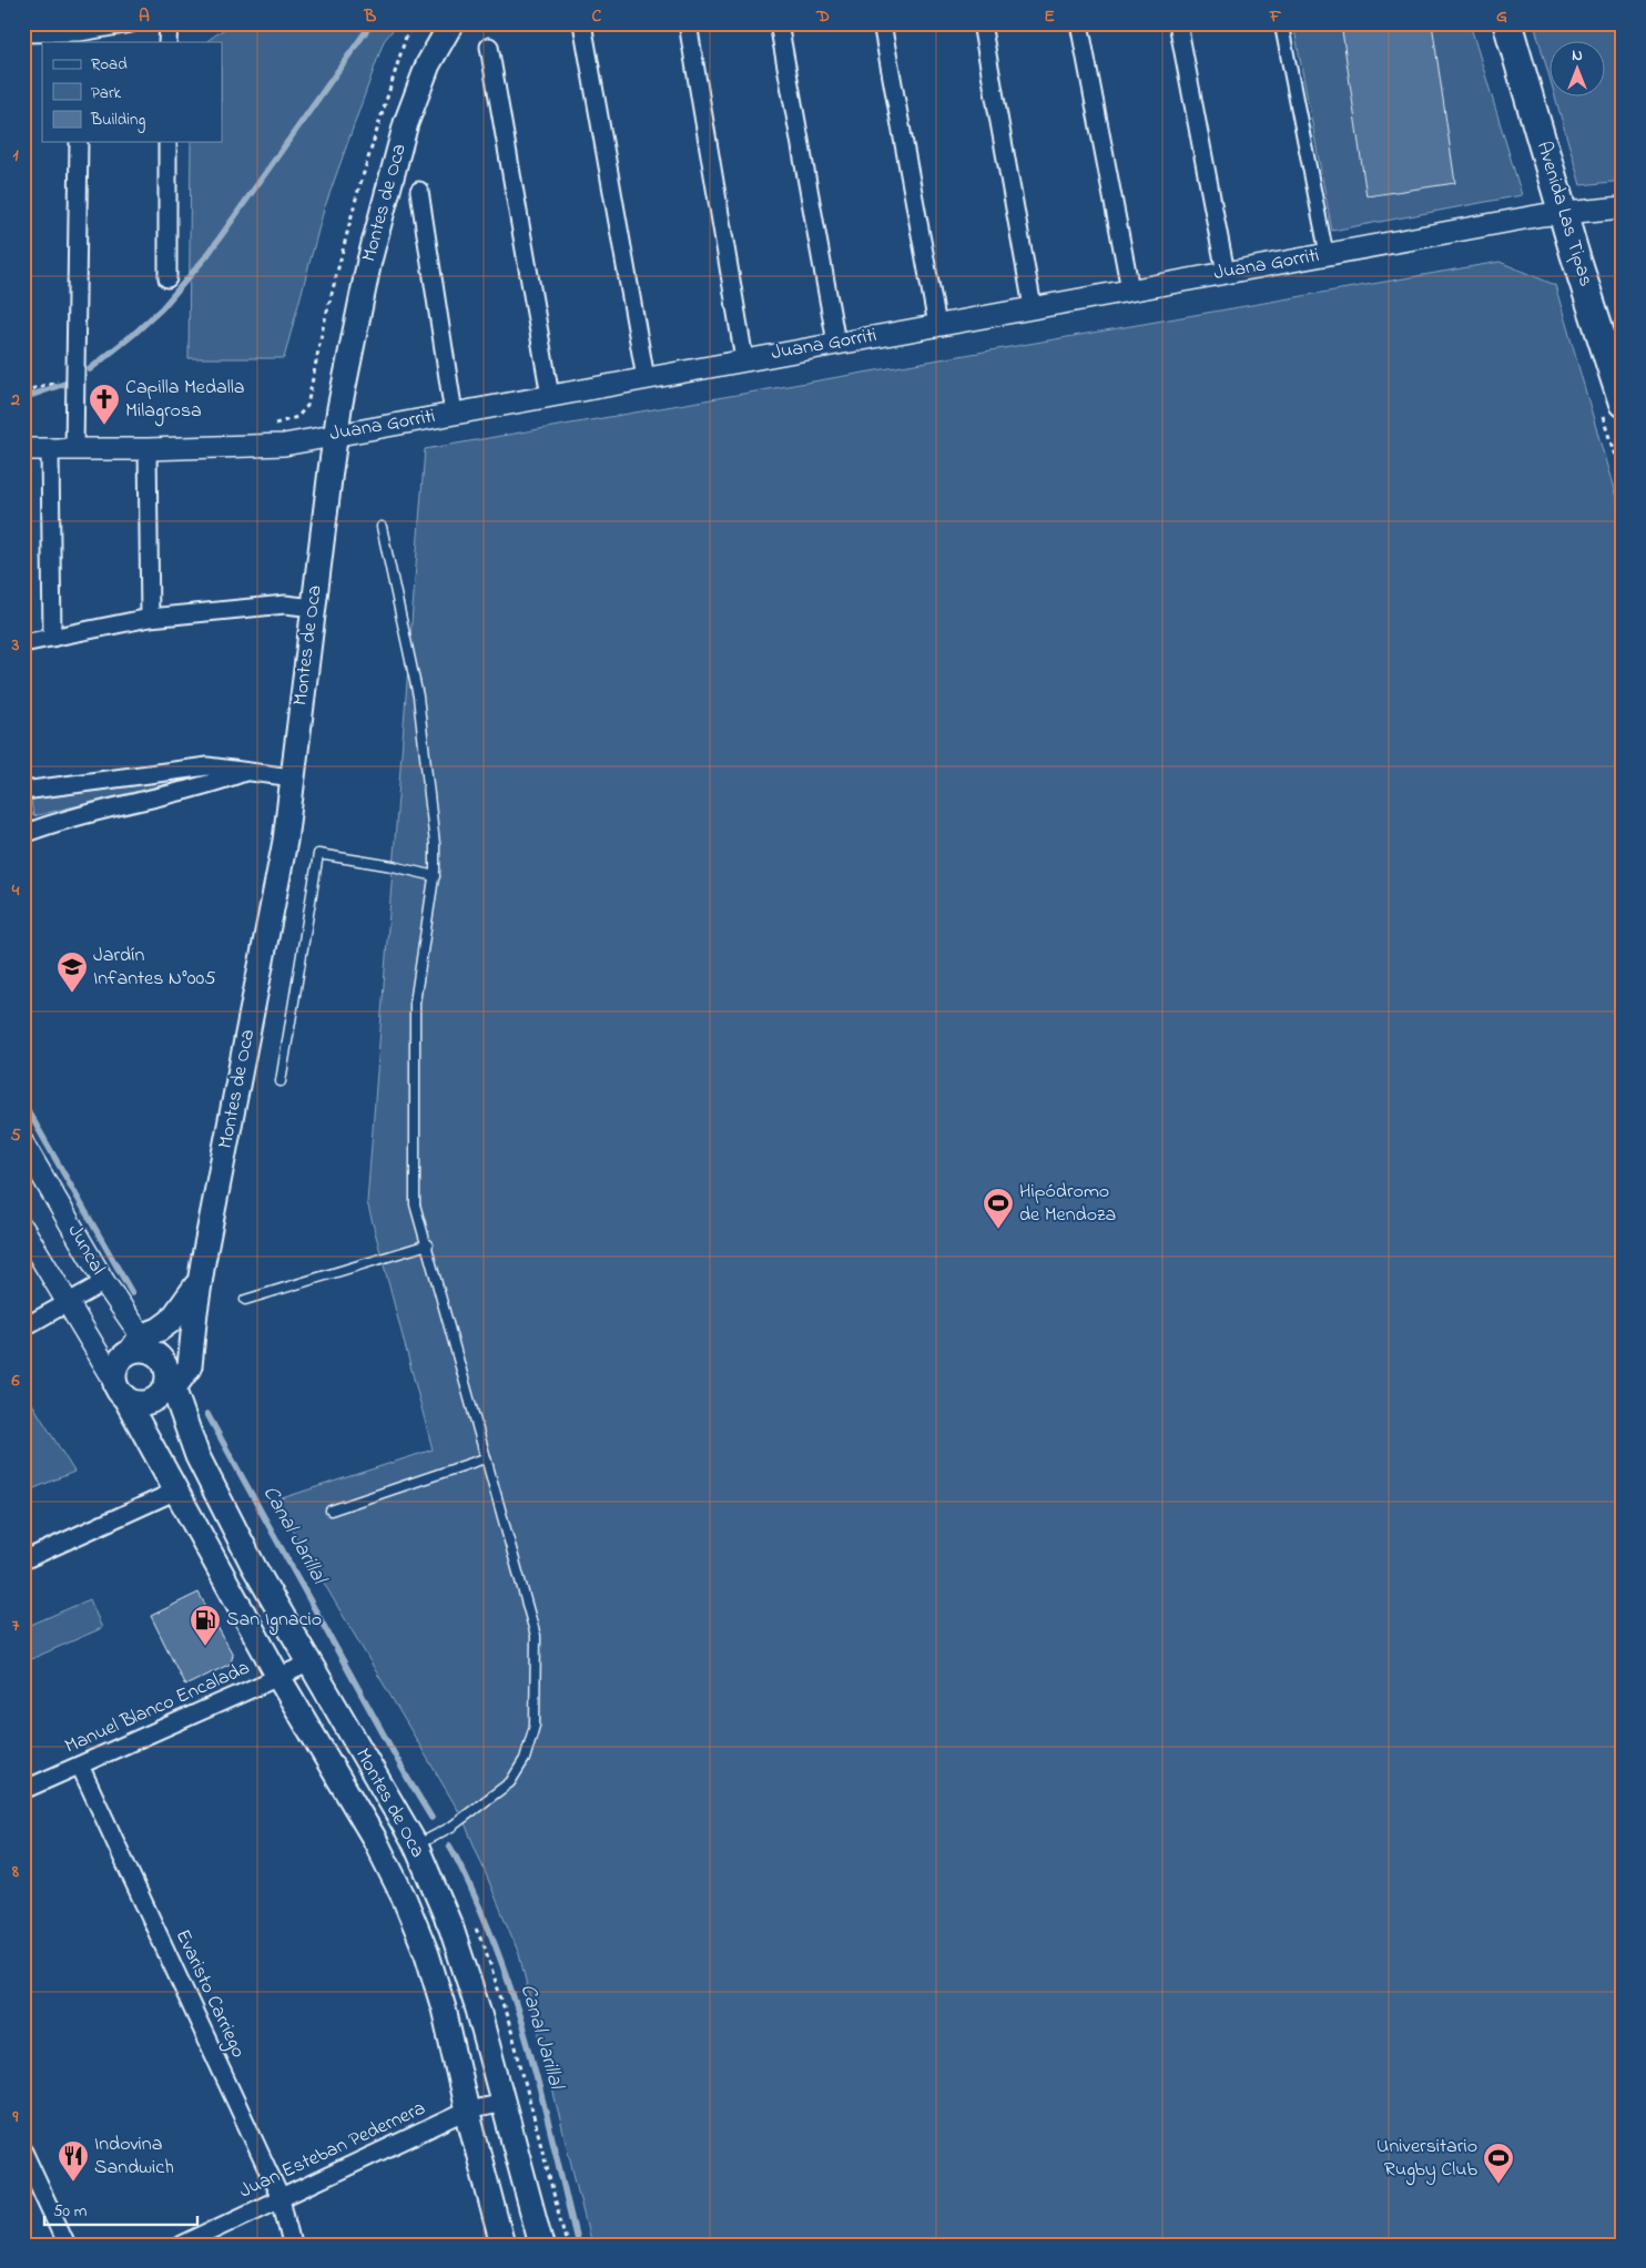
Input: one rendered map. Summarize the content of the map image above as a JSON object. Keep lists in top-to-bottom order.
{
  "streets": {
    "highway": ["Avenida Las Tipas"],
    "main road": ["Montes de Oca"],
    "street": [
      "Juana Gorriti",
      "Juncal",
      "Manuel Blanco Encalada",
      "Evaristo Carriego",
      "Juan Esteban Pedernera"
    ]
  },
  "crossings": [
    ["Montes de Oca", "Juana Gorriti"],
    ["Montes de Oca", "Juncal"],
    ["Montes de Oca", "Manuel Blanco Encalada"],
    ["Montes de Oca", "Juan Esteban Pedernera"],
    ["Avenida Las Tipas", "Juana Gorriti"],
    ["Manuel Blanco Encalada", "Evaristo Carriego"],
    ["Evaristo Carriego", "Juan Esteban Pedernera"]
  ],
  "water": ["Canal Jarillal"],
  "places": {
    "church": ["Capilla Medalla Milagrosa"],
    "school or university": ["Jardín Infantes N°005"],
    "sports": ["Hipódromo de Mendoza", "Universitario Rugby Club"],
    "fuel station": ["San Ignacio"],
    "restaurant": ["Indovina Sandwich"]
  },
  "legend": ["Road", "Park", "Building"],
  "scale_bar": "50 m",
  "north": "top",
  "grid": {
    "columns": [
      "A",
      "B",
      "C",
      "D",
      "E",
      "F",
      "G"
    ],
    "rows": [
      "1",
      "2",
      "3",
      "4",
      "5",
      "6",
      "7",
      "8",
      "9"
    ]
  }
}
